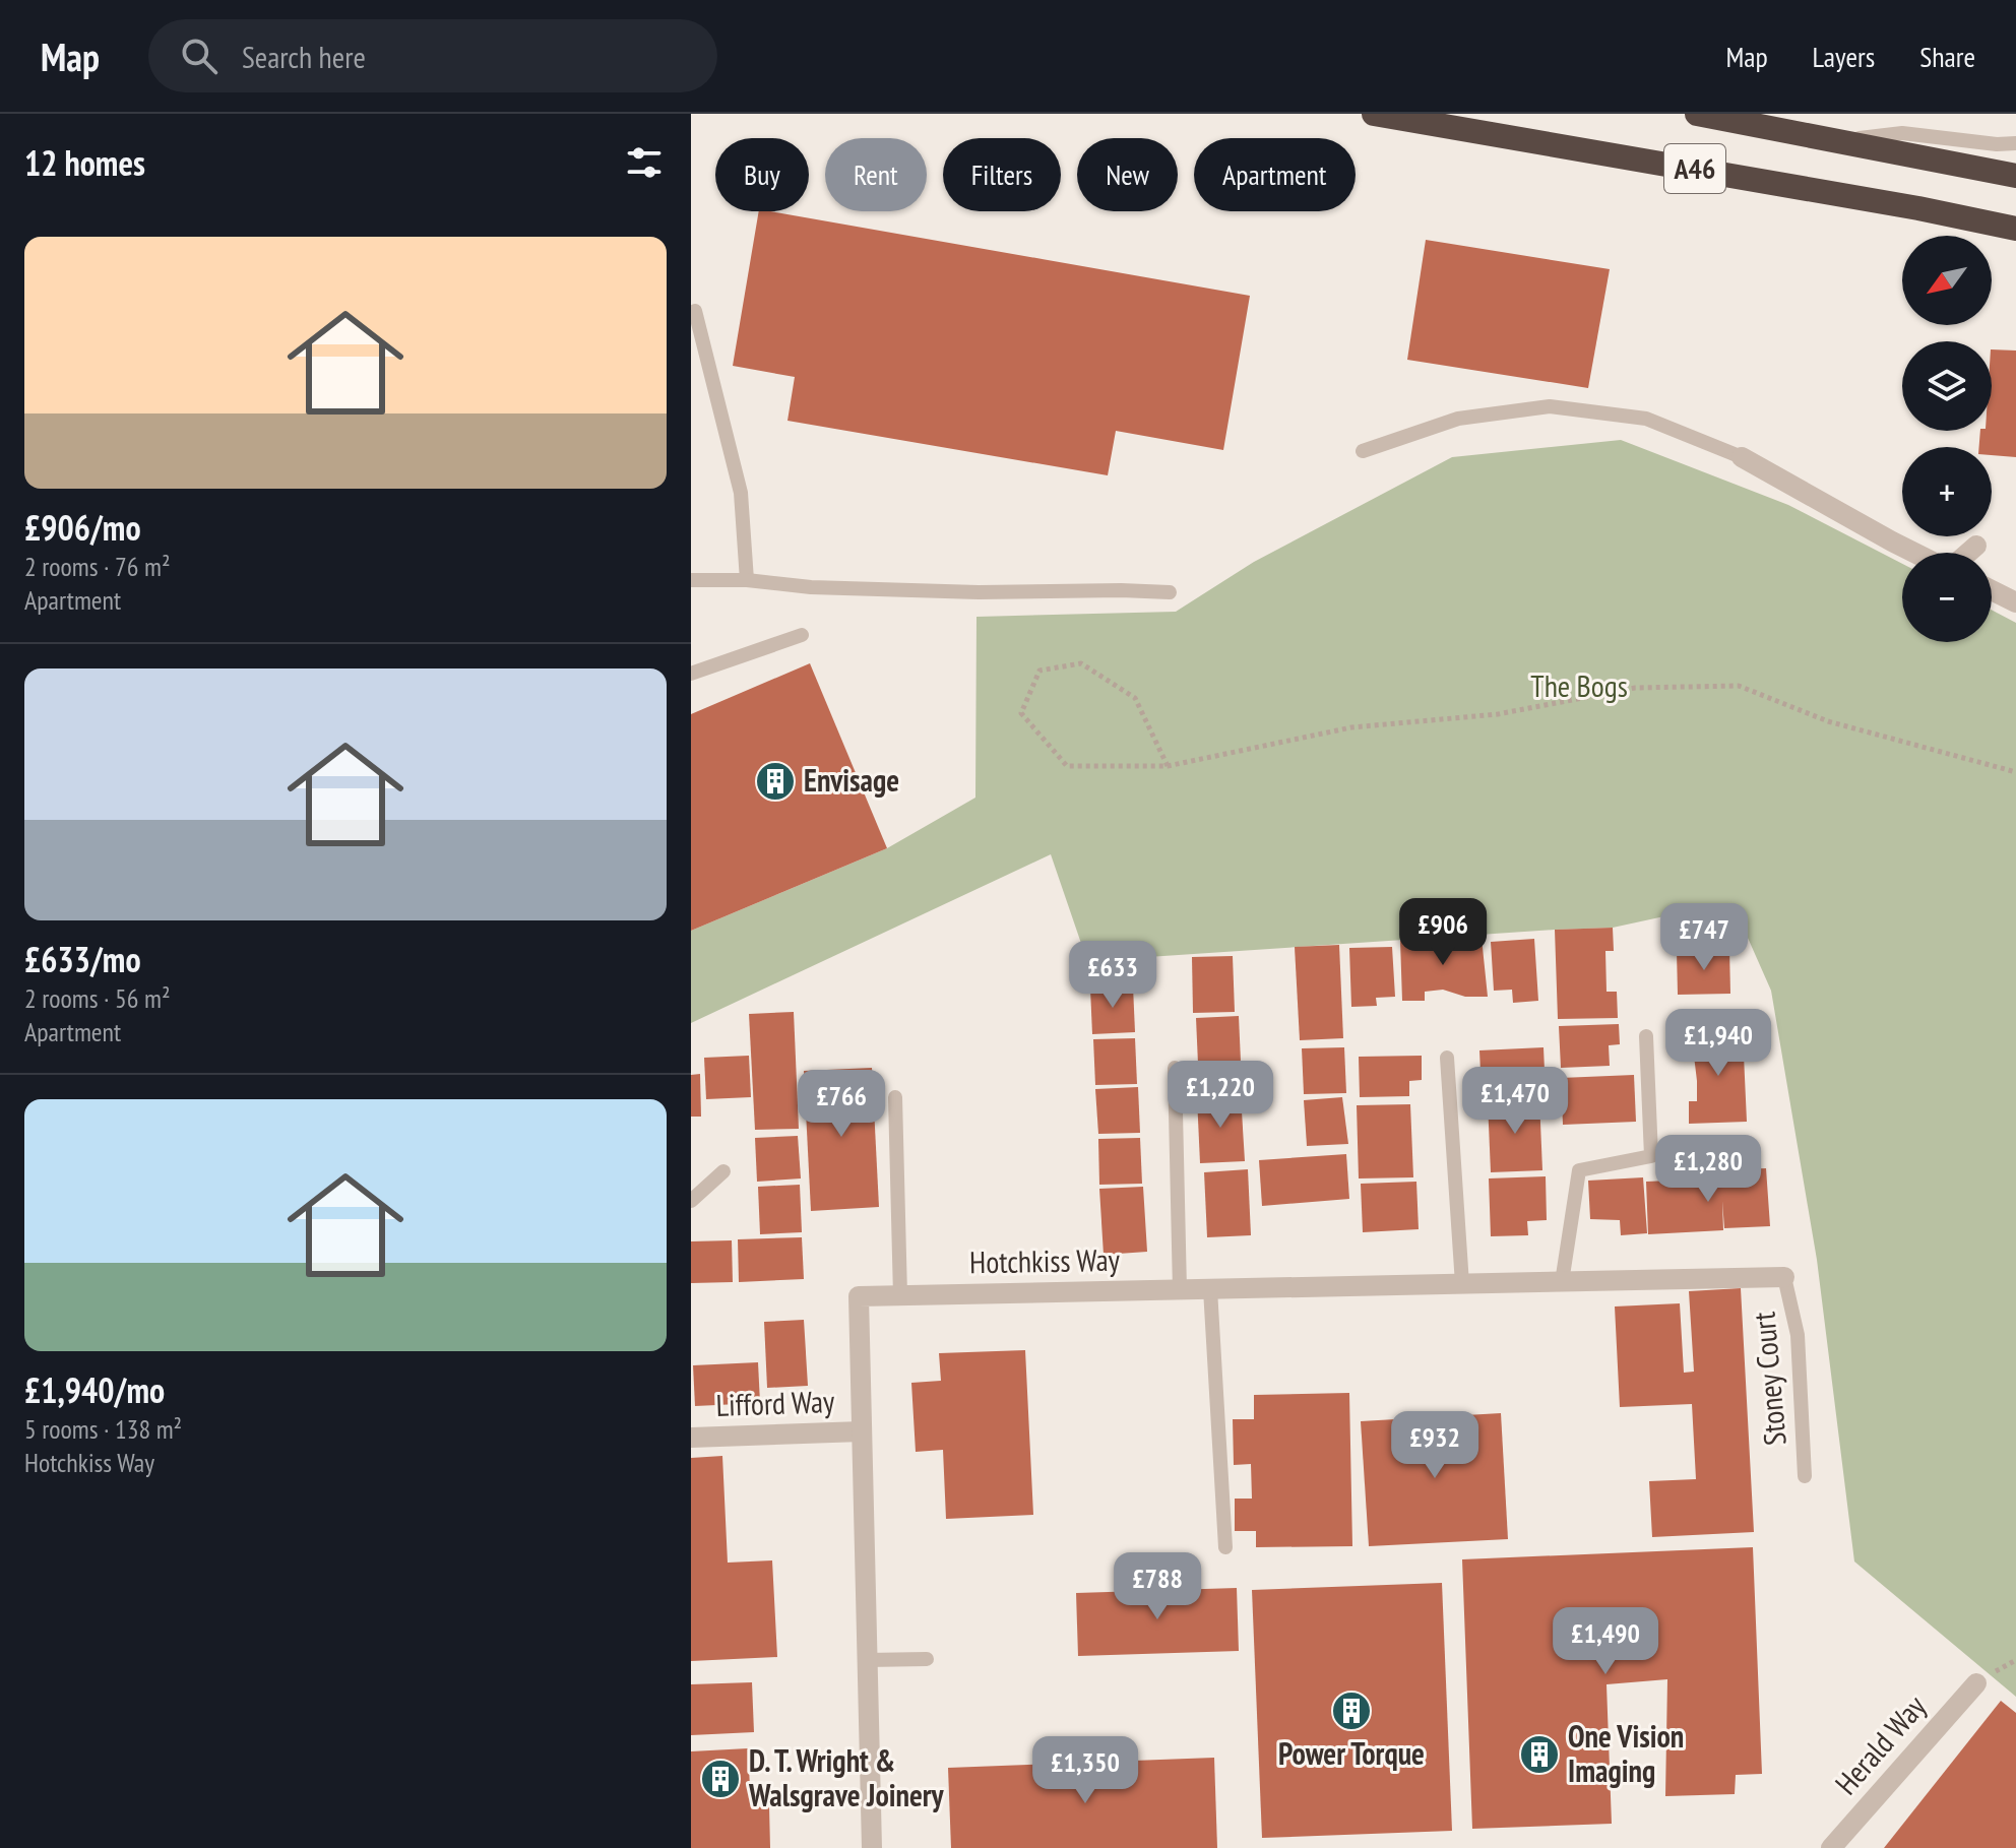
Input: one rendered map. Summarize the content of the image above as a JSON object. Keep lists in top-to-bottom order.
{
  "streets": {
    "highway": ["A46"],
    "street": ["Hotchkiss Way", "Lifford Way", "Herald Way"],
    "lane": ["Stoney Court"]
  },
  "crossings": [
    ["Hotchkiss Way", "Stoney Court"],
    ["Hotchkiss Way", "Lifford Way"]
  ],
  "parks": ["The Bogs"],
  "places": {
    "building": [
      "Envisage",
      "Power Torque",
      "One Vision Imaging",
      "D. T. Wright & Walsgrave Joinery"
    ]
  },
  "north": "bottom left",
  "page": {
    "header": "Map",
    "search": "Search here",
    "nav": ["Map", "Layers", "Share"],
    "heading": "12 homes",
    "chip": [
      "Buy",
      "Rent",
      "Filters",
      "New",
      "Apartment"
    ],
    "list": [
      {
        "name": "£906/mo",
        "note": "2 rooms · 76 m² · Apartment"
      },
      {
        "name": "£633/mo",
        "note": "2 rooms · 56 m² · Apartment"
      },
      {
        "name": "£1,940/mo",
        "note": "5 rooms · 138 m² · Hotchkiss Way"
      }
    ],
    "map_buttons": ["+", "−"],
    "price": [
      "£906",
      "£747",
      "£633",
      "£1,940",
      "£1,220",
      "£1,470",
      "£766",
      "£1,280",
      "£932",
      "£788",
      "£1,490",
      "£1,350"
    ]
  }
}
